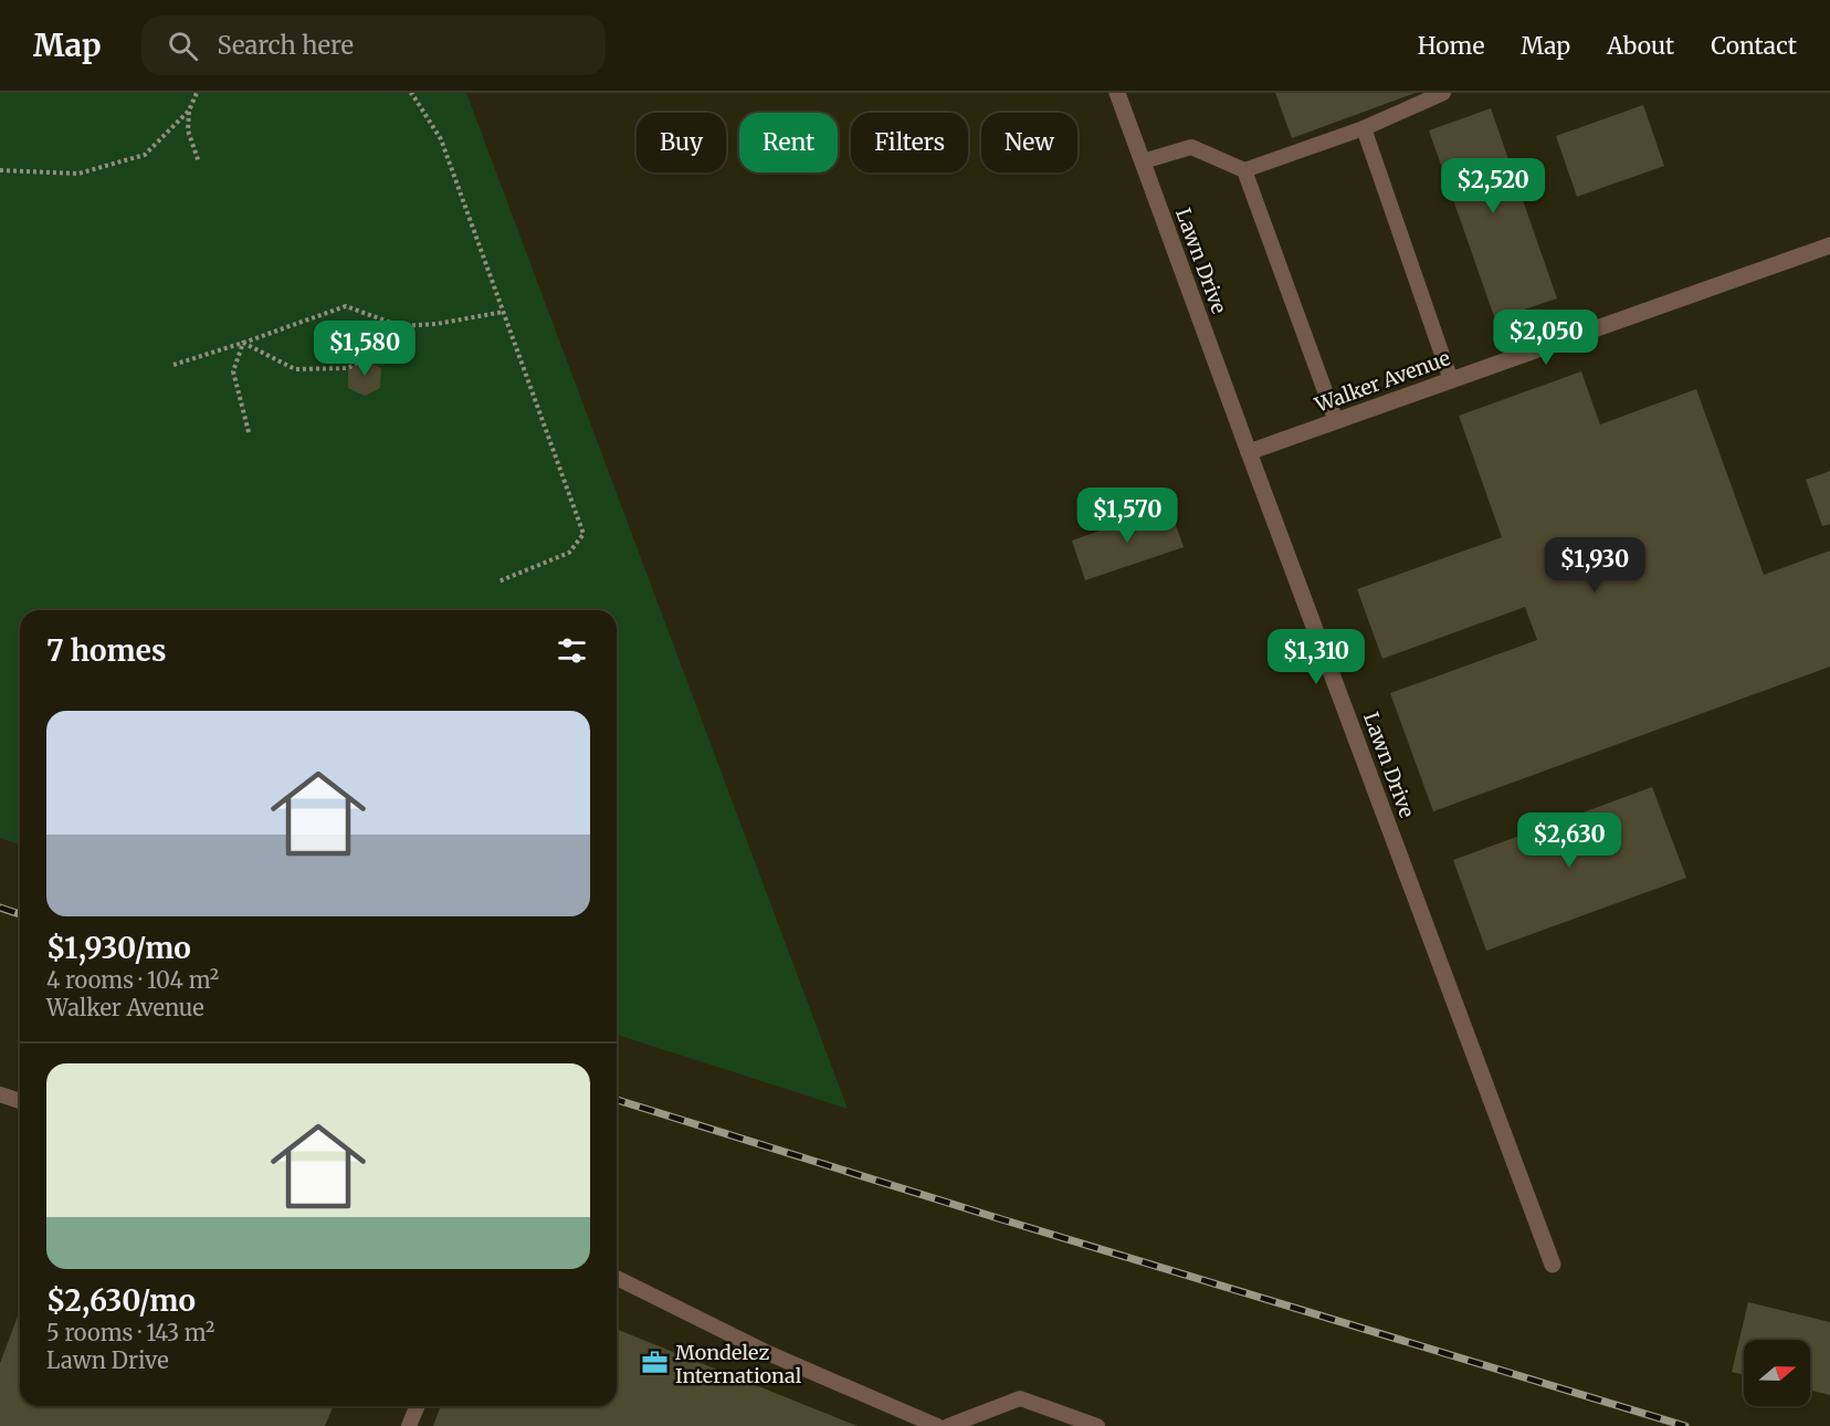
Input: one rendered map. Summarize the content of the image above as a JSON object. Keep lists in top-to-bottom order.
{
  "streets": {
    "street": ["Lawn Drive", "Walker Avenue"]
  },
  "crossings": [
    ["Lawn Drive", "Walker Avenue"]
  ],
  "places": {
    "office": ["Mondelez International"]
  },
  "north": "right",
  "page": {
    "header": "Map",
    "search": "Search here",
    "nav": [
      "Home",
      "Map",
      "About",
      "Contact"
    ],
    "chip": [
      "Buy",
      "Rent",
      "Filters",
      "New"
    ],
    "price": [
      "$2,520",
      "$2,050",
      "$1,580",
      "$1,570",
      "$1,930",
      "$1,310",
      "$2,630"
    ],
    "heading": "7 homes",
    "list": [
      {
        "name": "$1,930/mo",
        "note": "4 rooms · 104 m² · Walker Avenue"
      },
      {
        "name": "$2,630/mo",
        "note": "5 rooms · 143 m² · Lawn Drive"
      }
    ]
  }
}
